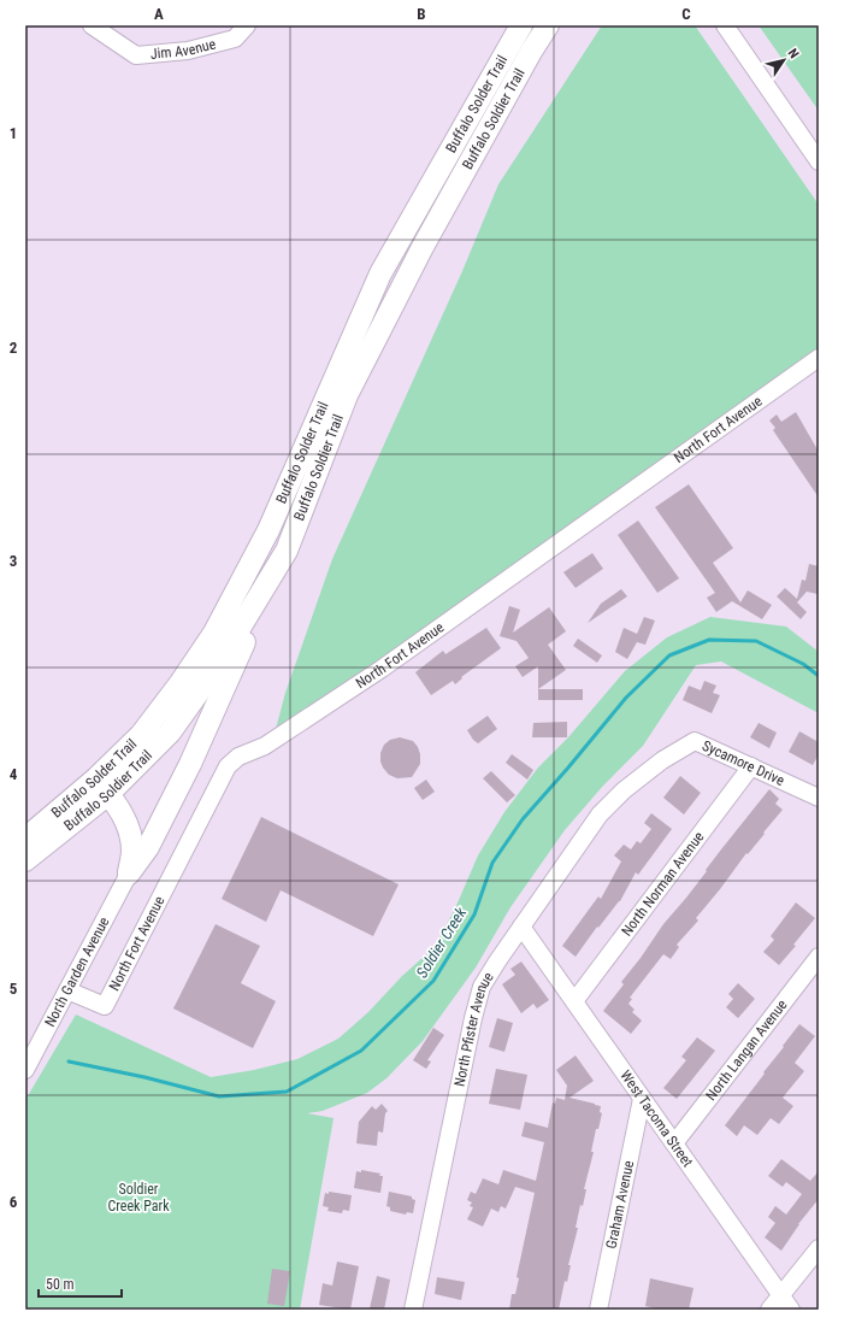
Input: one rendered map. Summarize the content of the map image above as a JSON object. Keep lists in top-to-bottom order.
{
  "streets": {
    "main road": ["Buffalo Solder Trail", "Buffalo Soldier Trail"],
    "street": [
      "Jim Avenue",
      "North Fort Avenue",
      "Sycamore Drive",
      "North Norman Avenue",
      "North Garden Avenue",
      "North Pfister Avenue",
      "North Langan Avenue",
      "West Tacoma Street",
      "Graham Avenue"
    ]
  },
  "crossings": [
    ["Buffalo Solder Trail", "Buffalo Soldier Trail"],
    ["North Fort Avenue", "North Garden Avenue"],
    ["Sycamore Drive", "North Norman Avenue"],
    ["Sycamore Drive", "North Pfister Avenue"],
    ["North Norman Avenue", "West Tacoma Street"],
    ["North Pfister Avenue", "West Tacoma Street"],
    ["North Langan Avenue", "West Tacoma Street"],
    ["West Tacoma Street", "Graham Avenue"]
  ],
  "water": ["Soldier Creek"],
  "parks": ["Soldier Creek Park"],
  "scale_bar": "50 m",
  "north": "top right",
  "grid": {
    "columns": ["A", "B", "C"],
    "rows": [
      "1",
      "2",
      "3",
      "4",
      "5",
      "6"
    ]
  }
}
